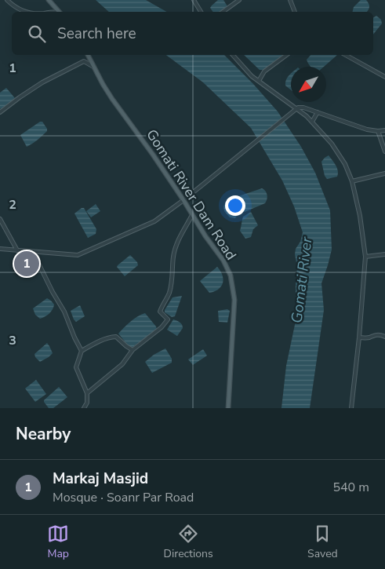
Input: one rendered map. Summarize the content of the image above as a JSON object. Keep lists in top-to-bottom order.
{
  "streets": {
    "main road": ["Gomati River Dam Road"]
  },
  "water": ["Gomati River"],
  "north": "bottom left",
  "page": {
    "search": "Search here",
    "pins": "1",
    "heading": "Nearby",
    "list": [
      {
        "mark": "1",
        "name": "Markaj Masjid",
        "note": "Mosque · Soanr Par Road",
        "value": "540 m"
      }
    ],
    "nav": ["Map", "Directions", "Saved"]
  },
  "grid": {
    "rows": ["1", "2", "3"]
  }
}
